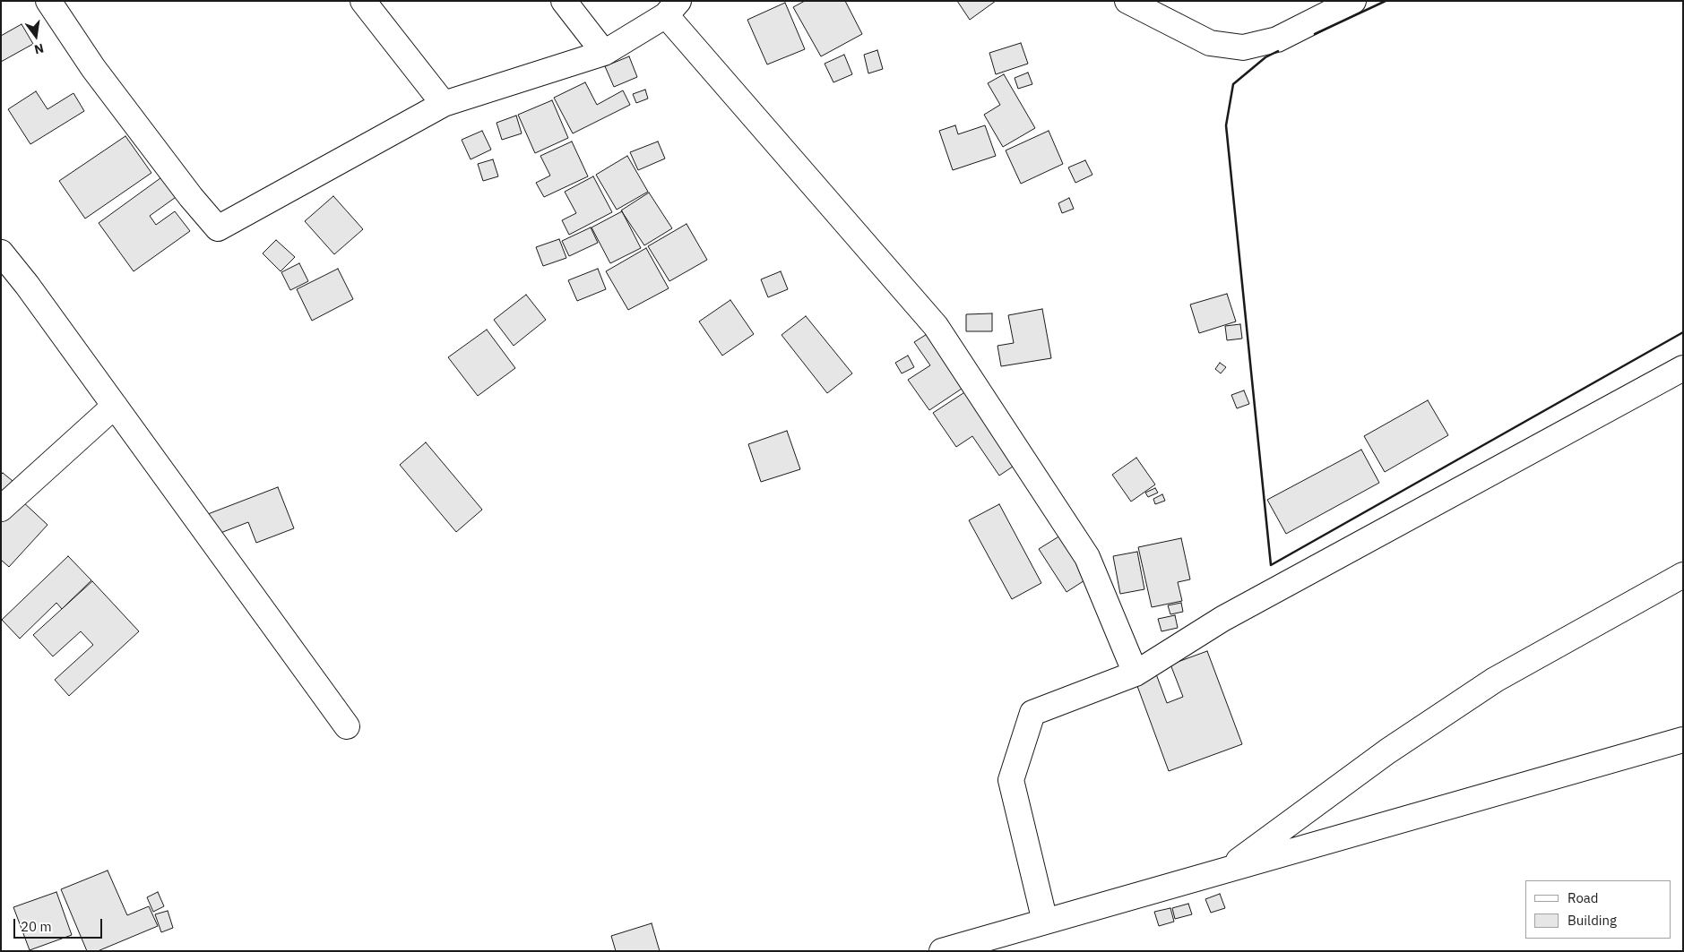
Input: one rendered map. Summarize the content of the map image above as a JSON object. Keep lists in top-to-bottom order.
{
  "legend": ["Road", "Building"],
  "scale_bar": "20 m",
  "north": "bottom"
}
